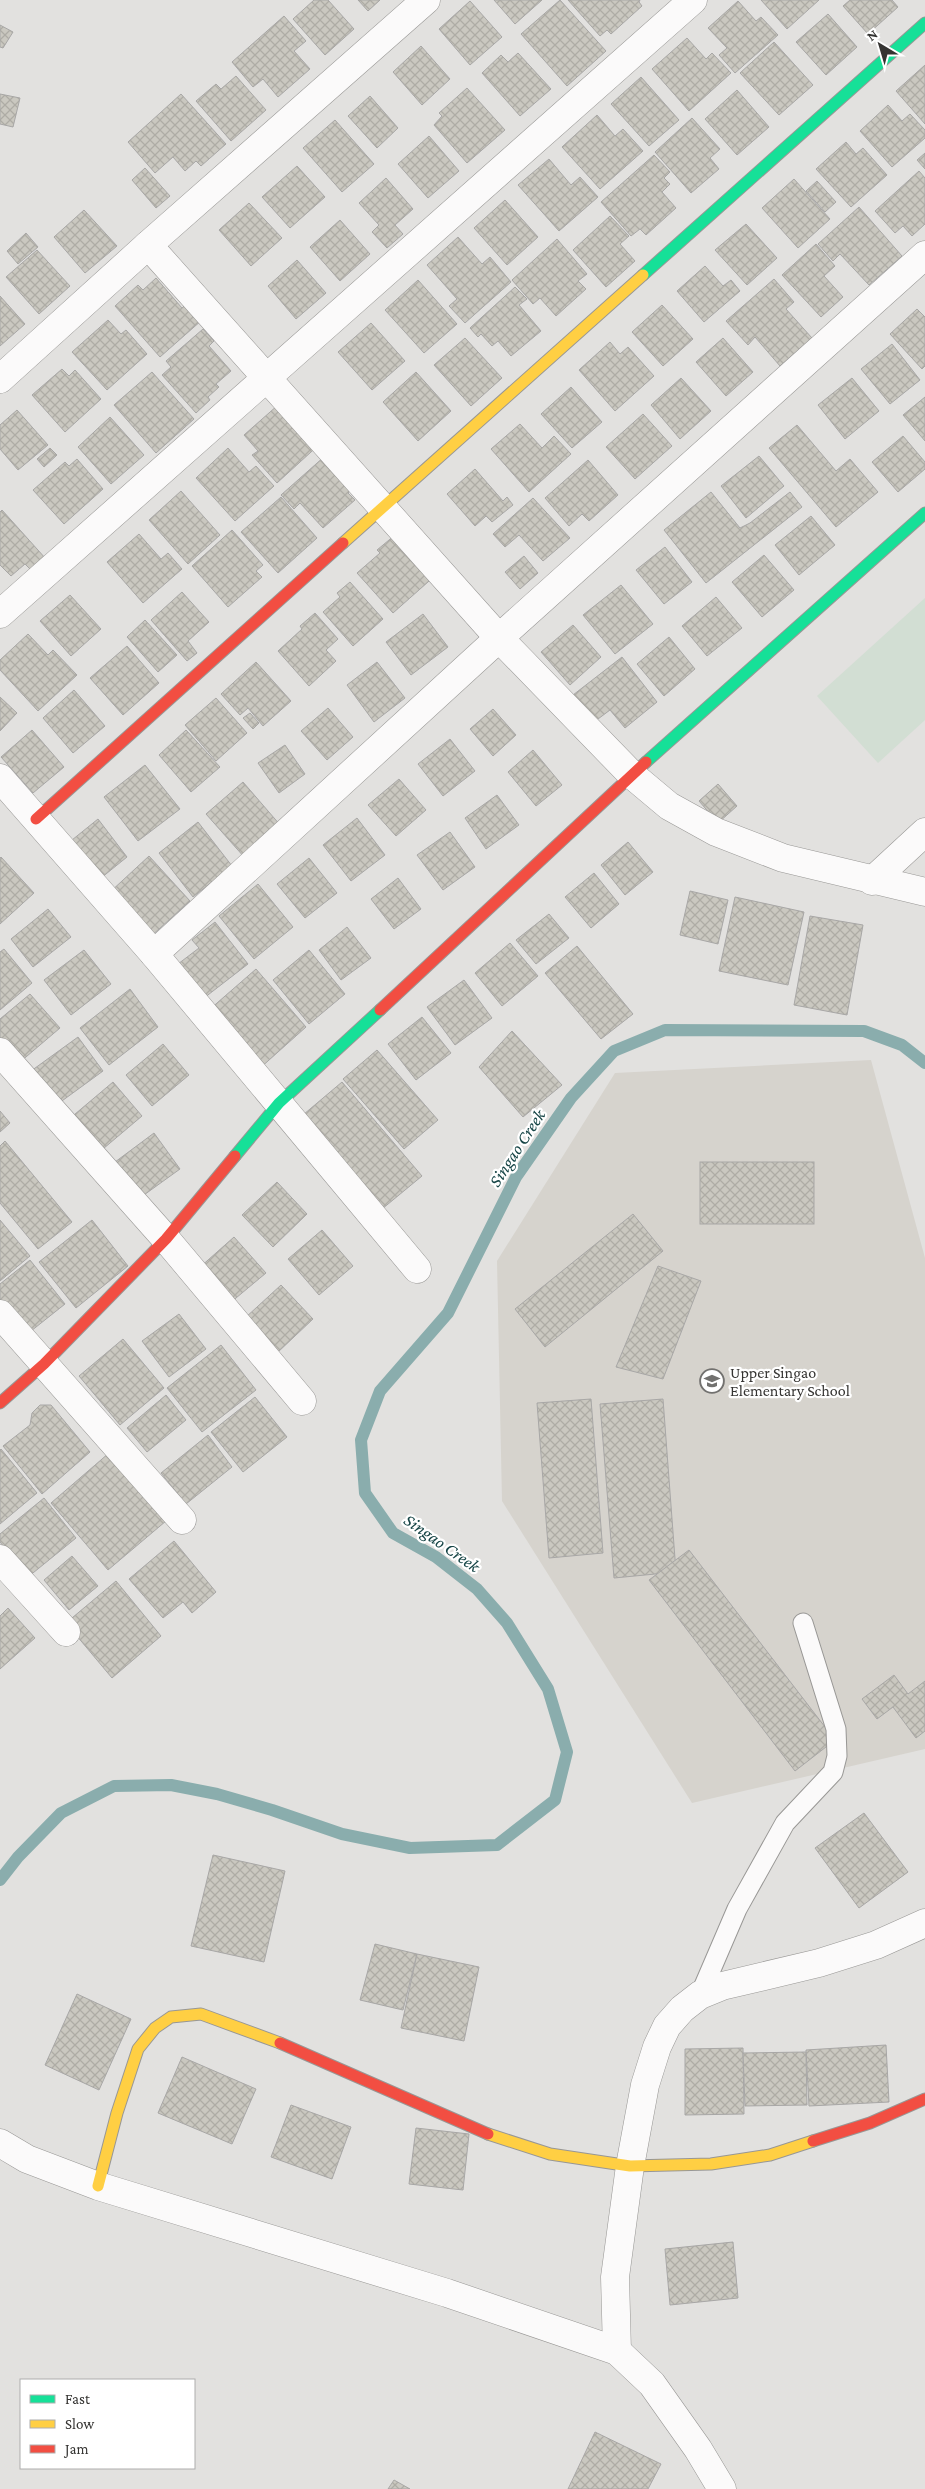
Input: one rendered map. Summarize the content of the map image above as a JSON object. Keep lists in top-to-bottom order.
{
  "water": ["Singao Creek"],
  "places": {
    "school or university": ["Upper Singao Elementary School"]
  },
  "legend": ["Fast", "Slow", "Jam"],
  "north": "top left"
}
